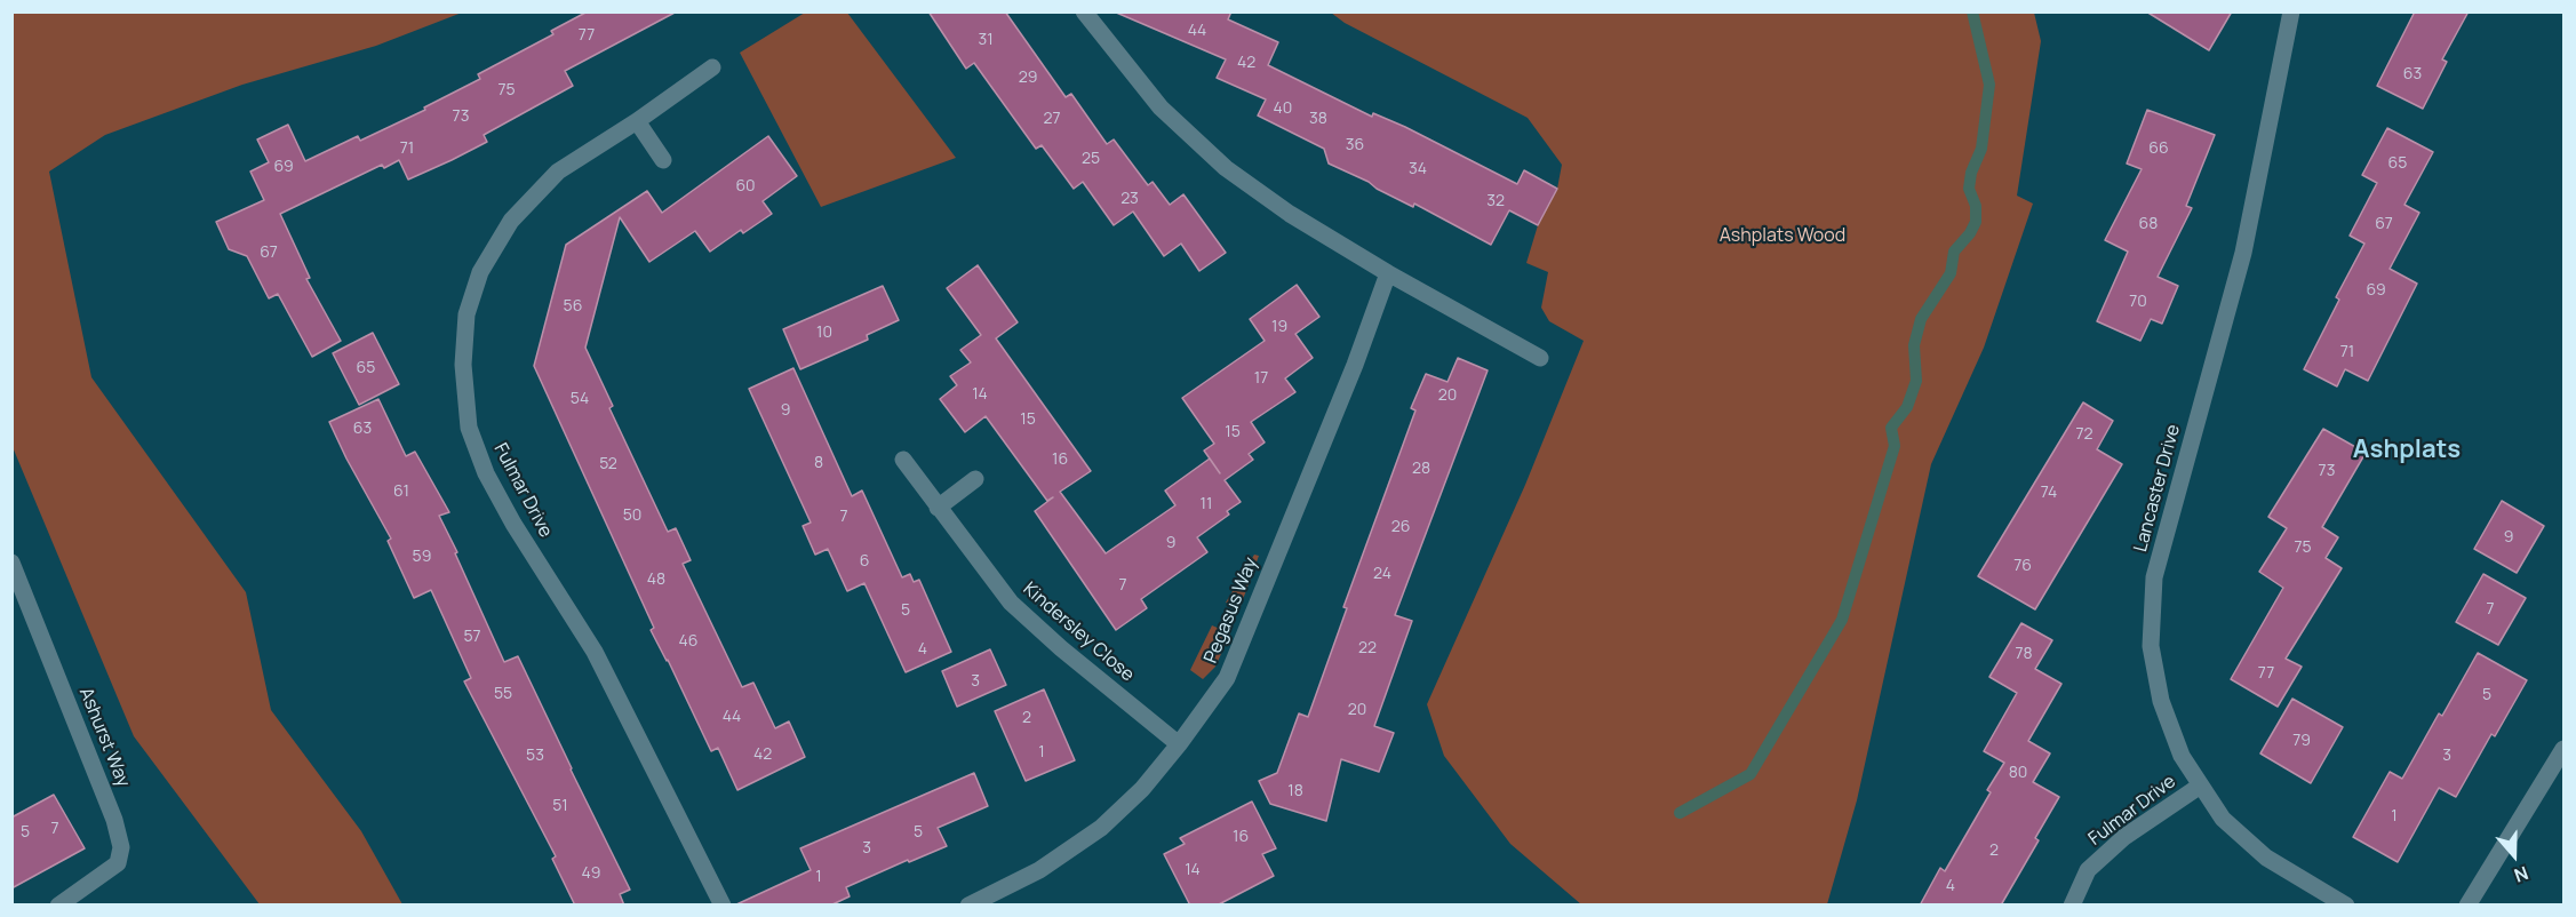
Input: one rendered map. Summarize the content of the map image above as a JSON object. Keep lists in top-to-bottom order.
{
  "streets": {
    "street": [
      "Lancaster Drive",
      "Fulmar Drive",
      "Pegasus Way",
      "Kindersley Close",
      "Ashurst Way"
    ]
  },
  "crossings": [
    ["Lancaster Drive", "Fulmar Drive"],
    ["Pegasus Way", "Kindersley Close"]
  ],
  "districts": ["Ashplats"],
  "parks": ["Ashplats Wood"],
  "house_numbers": [
    "44",
    "77",
    "31",
    "42",
    "63",
    "29",
    "75",
    "40",
    "73",
    "27",
    "38",
    "36",
    "71",
    "66",
    "25",
    "65",
    "69",
    "34",
    "60",
    "23",
    "32",
    "68",
    "67",
    "67",
    "69",
    "70",
    "56",
    "19",
    "10",
    "71",
    "65",
    "17",
    "14",
    "20",
    "54",
    "9",
    "15",
    "63",
    "15",
    "72",
    "16",
    "8",
    "52",
    "28",
    "73",
    "61",
    "74",
    "11",
    "50",
    "7",
    "26",
    "9",
    "9",
    "75",
    "59",
    "6",
    "76",
    "24",
    "48",
    "7",
    "7",
    "5",
    "57",
    "46",
    "22",
    "4",
    "78",
    "77",
    "3",
    "55",
    "5",
    "20",
    "44",
    "2",
    "79",
    "1",
    "42",
    "53",
    "3",
    "80",
    "18",
    "51",
    "1",
    "7",
    "5",
    "5",
    "16",
    "3",
    "2",
    "14",
    "49",
    "1",
    "4"
  ],
  "north": "bottom"
}
